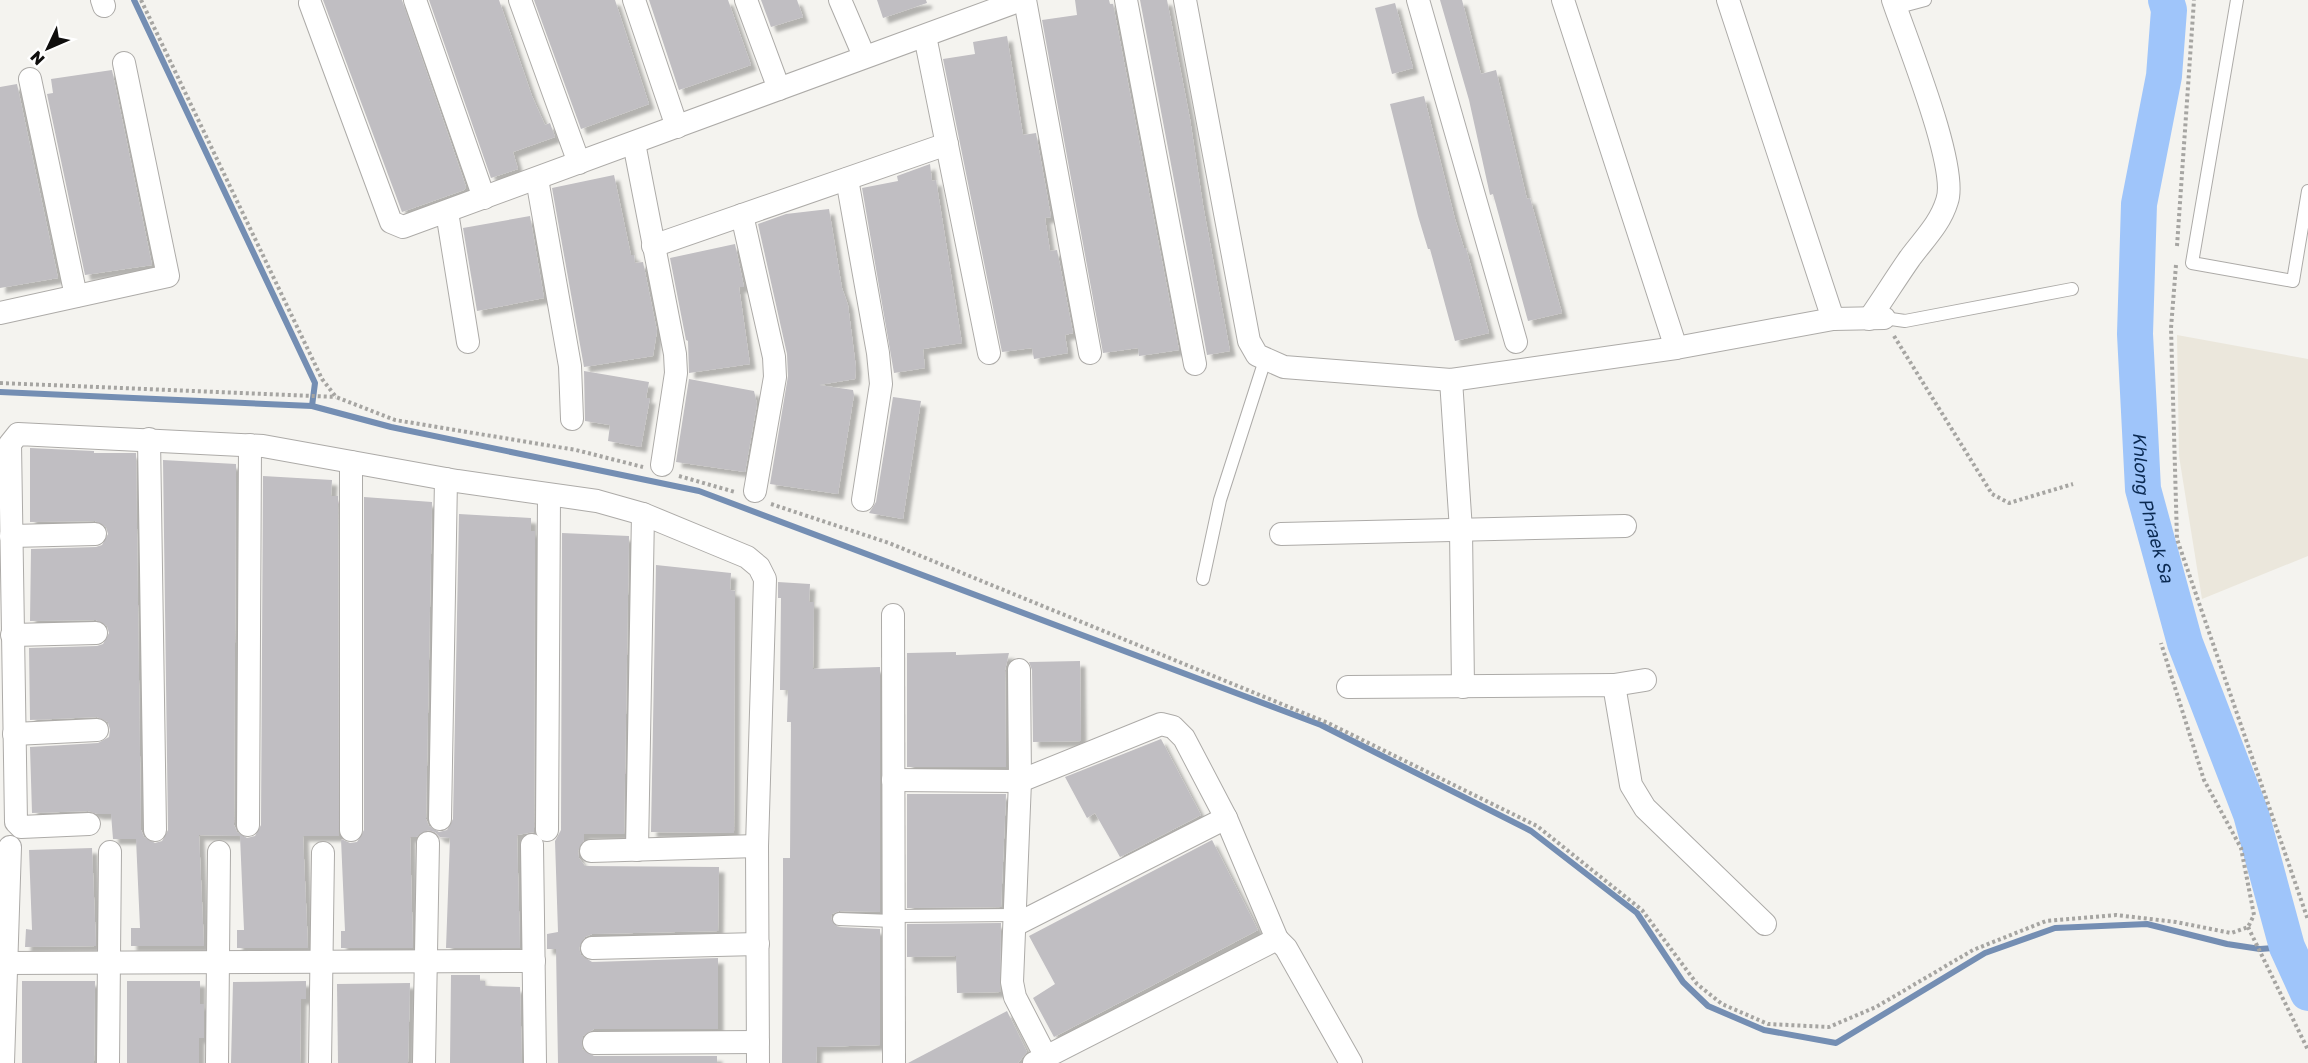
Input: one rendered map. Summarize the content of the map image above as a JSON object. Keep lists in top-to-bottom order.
{
  "water": ["Khlong Phraek Sa"],
  "north": "bottom left"
}
